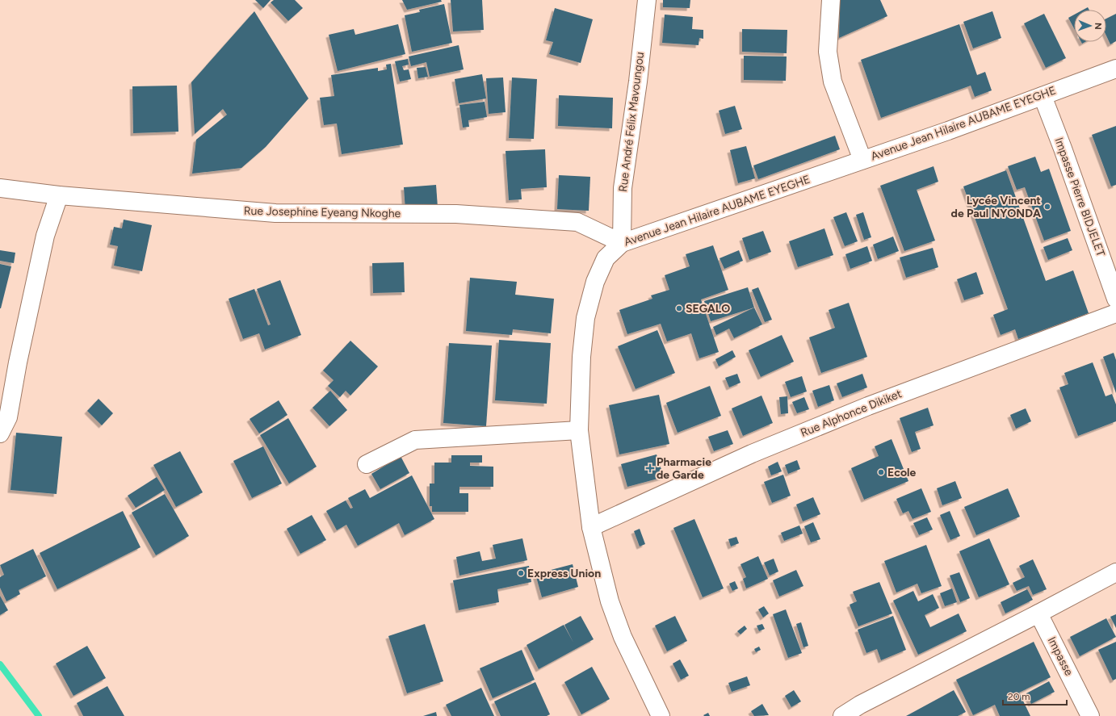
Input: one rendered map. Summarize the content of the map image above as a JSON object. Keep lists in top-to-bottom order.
{
  "streets": {
    "street": [
      "Rue André Félix Mavoungou",
      "Avenue Jean Hilaire AUBAME EYEGHE",
      "Impasse Pierre BIDJELET",
      "Rue Josephine Eyeang Nkoghe",
      "Rue Alphonce Dikiket",
      "Impasse"
    ]
  },
  "crossings": [
    ["Rue André Félix Mavoungou", "Avenue Jean Hilaire AUBAME EYEGHE"],
    ["Rue André Félix Mavoungou", "Rue Josephine Eyeang Nkoghe"],
    ["Avenue Jean Hilaire AUBAME EYEGHE", "Impasse Pierre BIDJELET"],
    ["Avenue Jean Hilaire AUBAME EYEGHE", "Rue Josephine Eyeang Nkoghe"],
    ["Avenue Jean Hilaire AUBAME EYEGHE", "Rue Alphonce Dikiket"]
  ],
  "places": {
    "other": [
      "Lycée Vincent de Paul NYONDA",
      "SEGALO",
      "Ecole",
      "Express Union"
    ],
    "health": ["Pharmacie de Garde"]
  },
  "scale_bar": "20 m",
  "north": "right"
}
